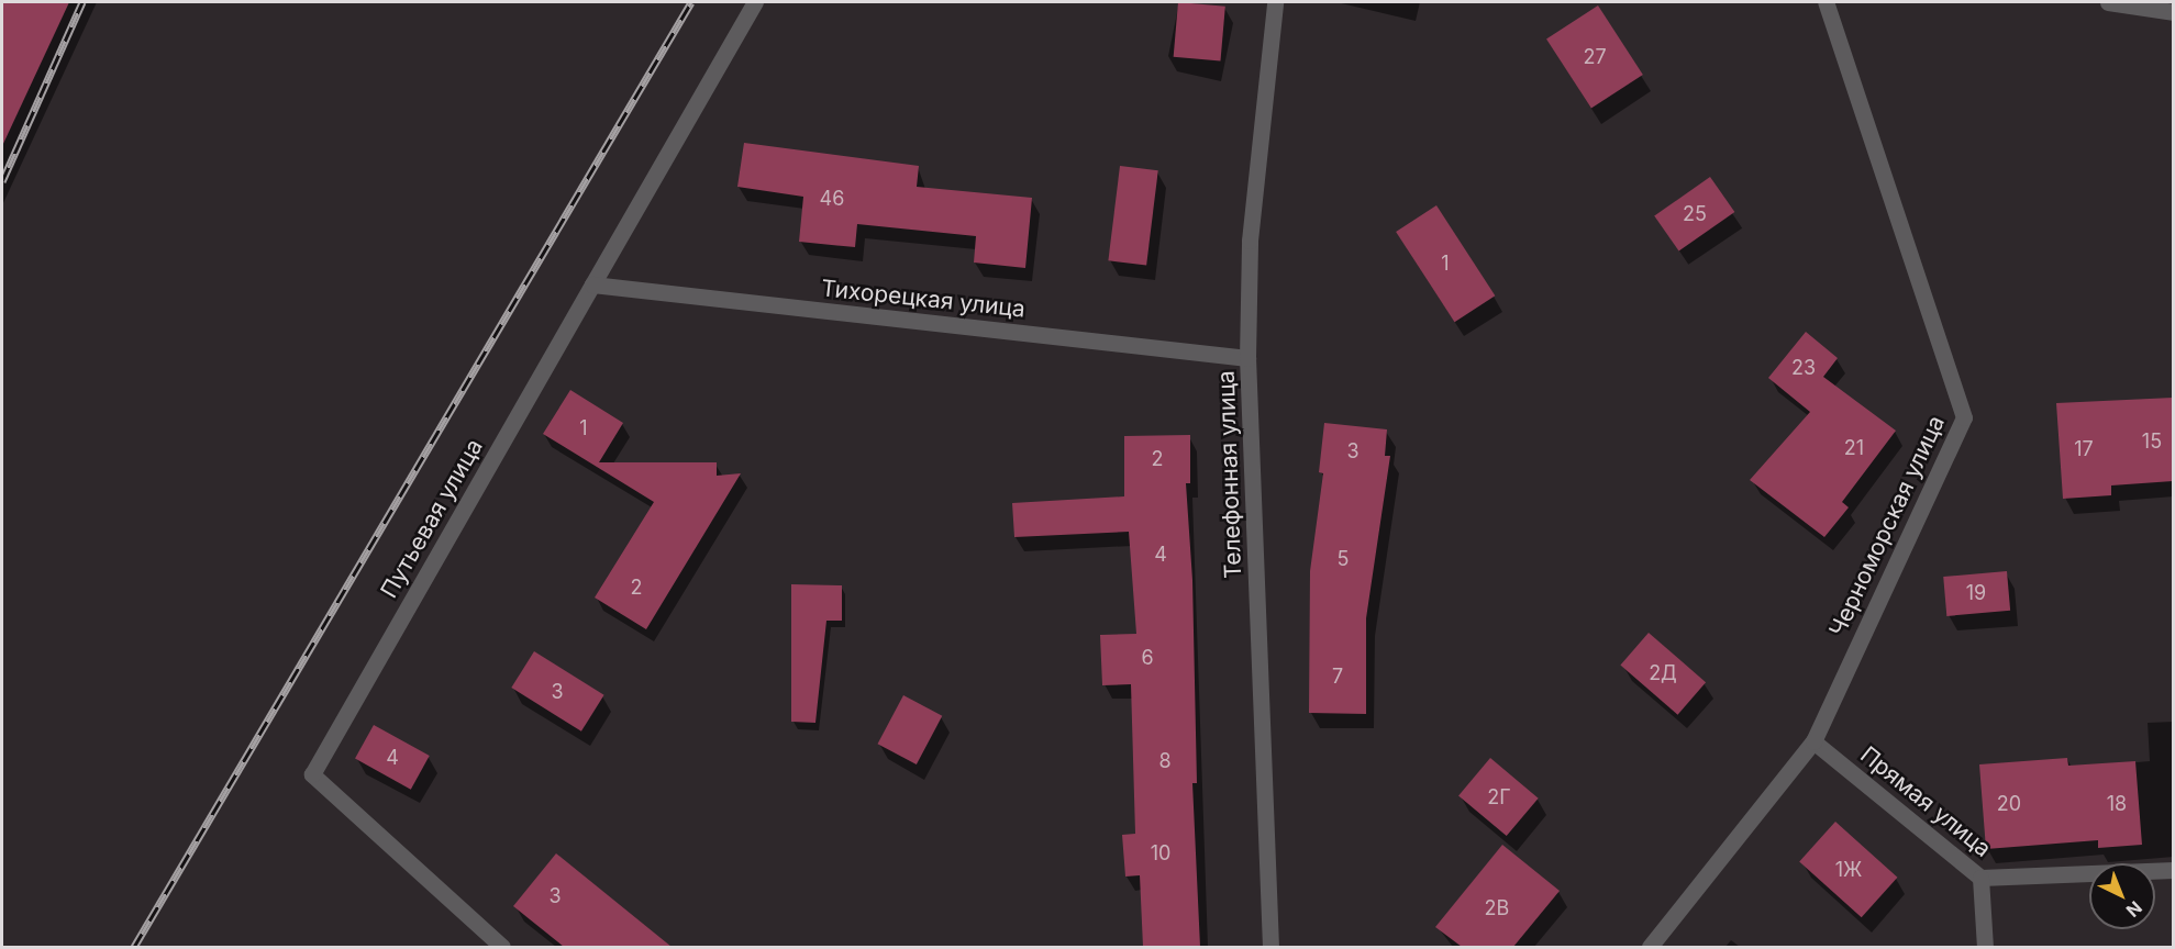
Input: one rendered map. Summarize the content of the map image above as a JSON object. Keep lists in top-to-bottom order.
{
  "streets": {
    "street": [
      "Тихорецкая улица",
      "Телефонная улица",
      "Путьевая улица",
      "Черноморская улица",
      "Прямая улица"
    ]
  },
  "crossings": [
    ["Тихорецкая улица", "Телефонная улица"],
    ["Тихорецкая улица", "Путьевая улица"],
    ["Черноморская улица", "Прямая улица"]
  ],
  "house_numbers": [
    "27",
    "46",
    "25",
    "1",
    "23",
    "1",
    "15",
    "21",
    "17",
    "3",
    "2",
    "4",
    "5",
    "2",
    "19",
    "6",
    "2Д",
    "7",
    "3",
    "4",
    "8",
    "2Г",
    "20",
    "18",
    "10",
    "1Ж",
    "3",
    "2В"
  ],
  "north": "bottom right"
}
